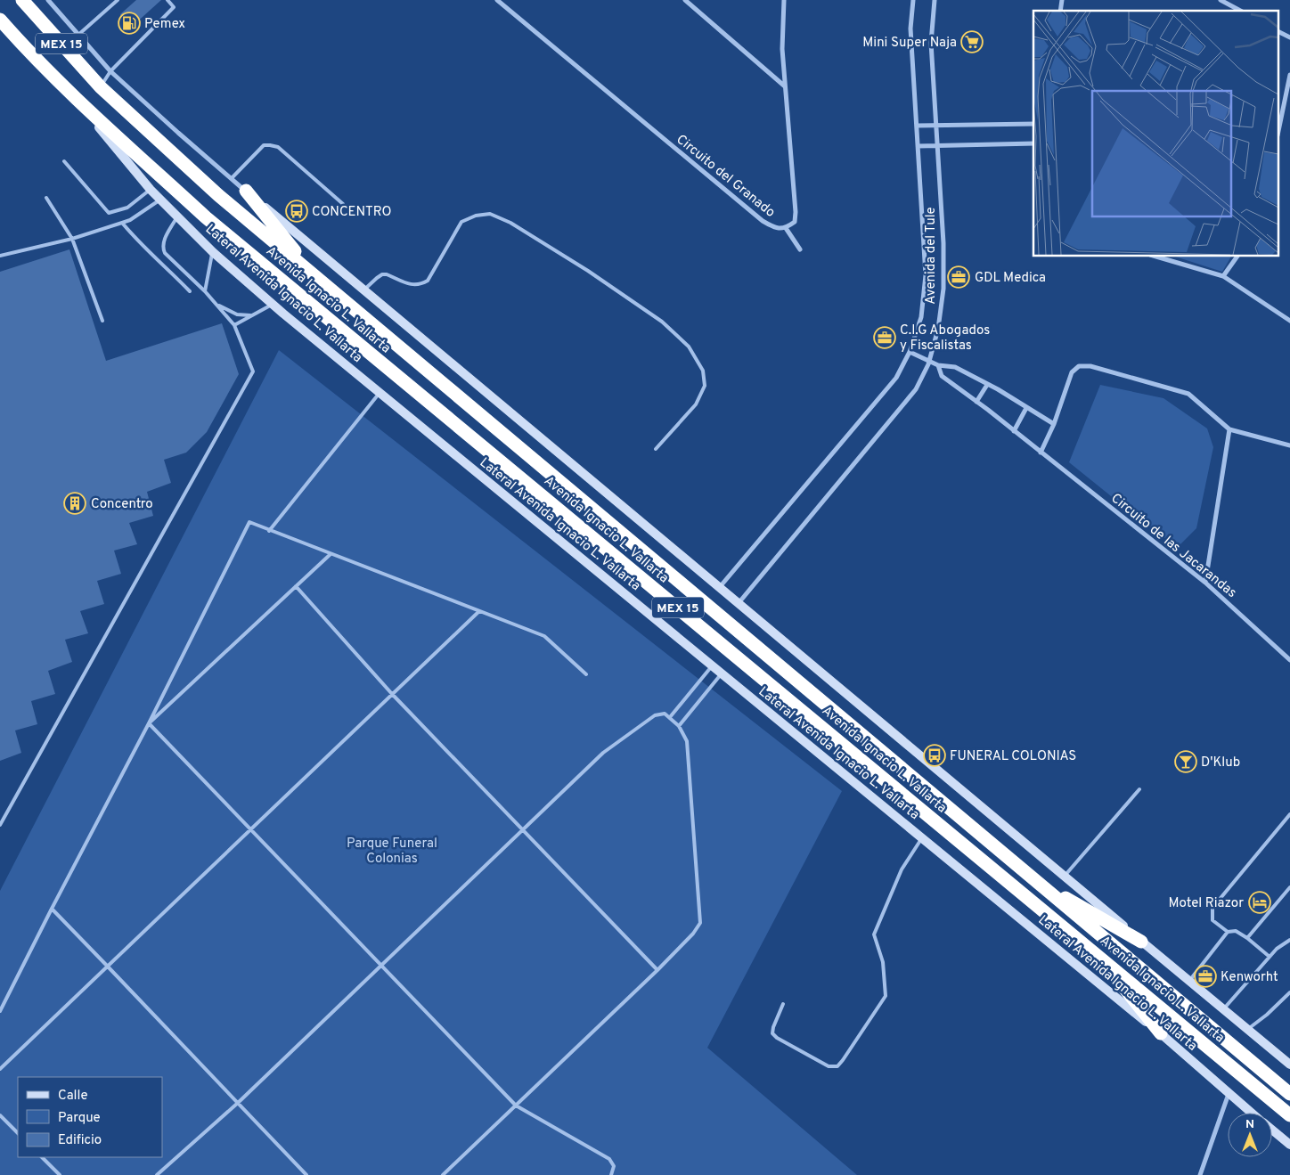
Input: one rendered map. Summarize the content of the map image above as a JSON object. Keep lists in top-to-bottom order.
{
  "streets": {
    "highway": ["MEX 15", "Avenida Ignacio L. Vallarta"],
    "street": [
      "Circuito del Granado",
      "Avenida del Tule",
      "Lateral Avenida Ignacio L. Vallarta",
      "Circuito de las Jacarandas"
    ]
  },
  "crossings": [
    ["Lateral Avenida Ignacio L. Vallarta", "Avenida Ignacio L. Vallarta"]
  ],
  "parks": ["Parque Funeral Colonias"],
  "places": {
    "fuel station": ["Pemex"],
    "supermarket": ["Mini Super Naja"],
    "bus stop": ["CONCENTRO", "FUNERAL COLONIAS"],
    "office": ["GDL Medica", "C.I.G Abogados y Fiscalistas", "Kenworht"],
    "building": ["Concentro"],
    "bar": ["D'Klub"],
    "hotel": ["Motel Riazor"]
  },
  "legend": ["Calle", "Parque", "Edificio"],
  "north": "top"
}
